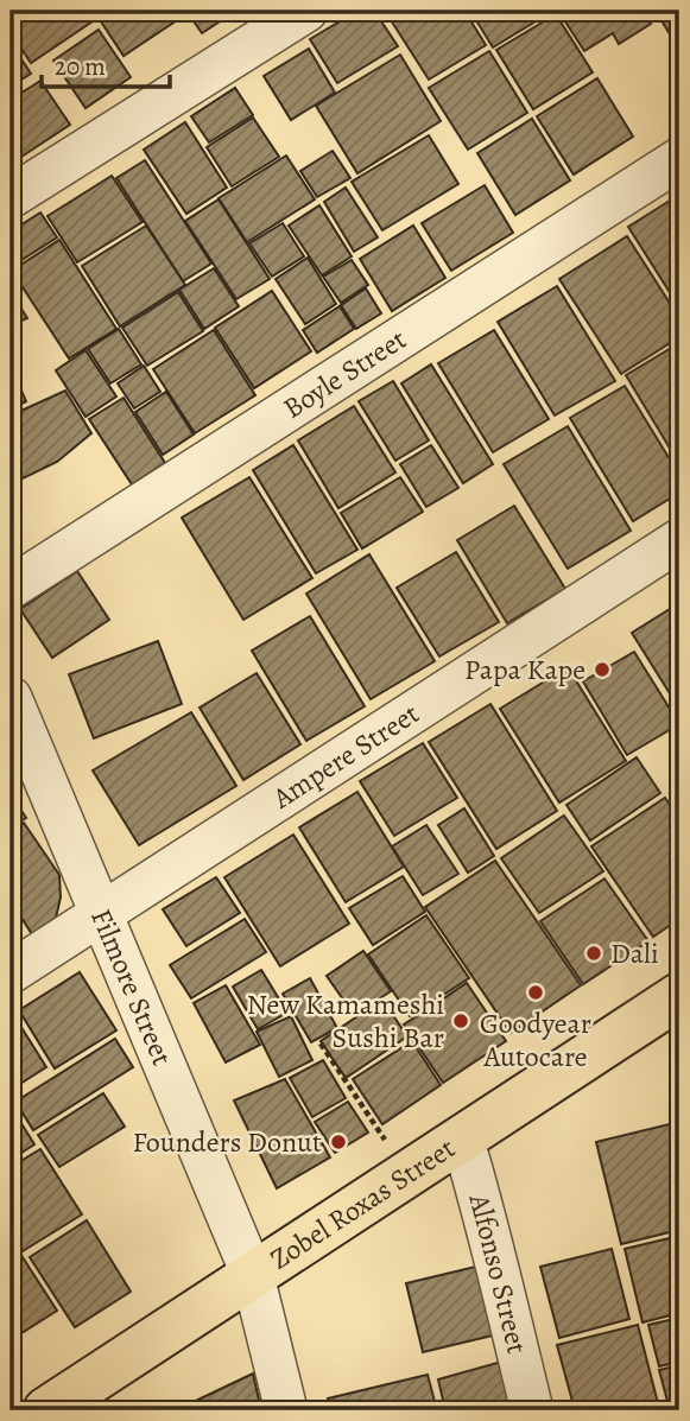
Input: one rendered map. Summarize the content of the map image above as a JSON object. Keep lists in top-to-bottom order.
{
  "streets": {
    "main road": ["Zobel Roxas Street"],
    "street": [
      "Boyle Street",
      "Ampere Street",
      "Filmore Street",
      "Alfonso Street"
    ]
  },
  "crossings": [
    ["Ampere Street", "Filmore Street"],
    ["Filmore Street", "Zobel Roxas Street"],
    ["Zobel Roxas Street", "Alfonso Street"]
  ],
  "places": [
    "Papa Kape",
    "Dali",
    "Goodyear Autocare",
    "New Kamameshi Sushi Bar",
    "Founders Donut"
  ],
  "scale_bar": "20 m"
}
